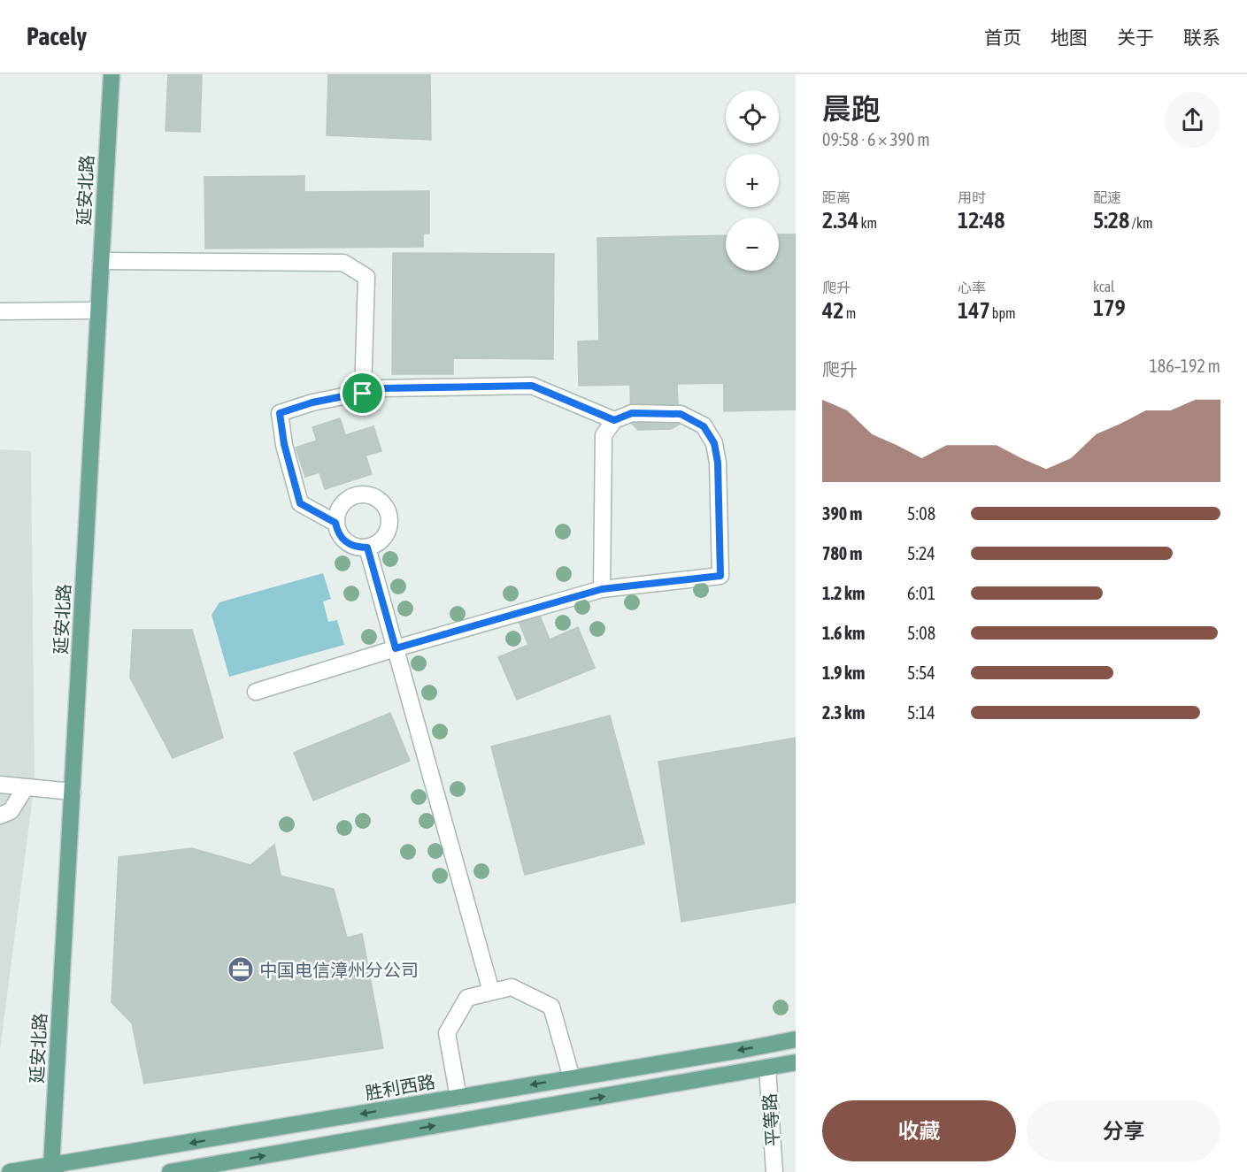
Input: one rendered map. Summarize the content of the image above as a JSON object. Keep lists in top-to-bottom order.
{
  "streets": {
    "main road": ["延安北路", "胜利西路"],
    "street": ["平等路"]
  },
  "crossings": [
    ["延安北路", "胜利西路"]
  ],
  "places": {
    "office": ["中国电信漳州分公司"]
  },
  "page": {
    "header": "Pacely",
    "nav": [
      "首页",
      "地图",
      "关于",
      "联系"
    ],
    "heading": ["晨跑", "09:58 · 6 × 390 m"],
    "map_buttons": ["+", "−"],
    "stats": [
      ["距离", "2.34 km"],
      ["用时", "12:48"],
      ["配速", "5:28 /km"],
      ["爬升", "42 m"],
      ["心率", "147 bpm"],
      ["kcal", "179"]
    ],
    "chart": ["爬升", "186–192 m"],
    "list": [
      {
        "name": "390 m",
        "note": "5:08"
      },
      {
        "name": "780 m",
        "note": "5:24"
      },
      {
        "name": "1.2 km",
        "note": "6:01"
      },
      {
        "name": "1.6 km",
        "note": "5:08"
      },
      {
        "name": "1.9 km",
        "note": "5:54"
      },
      {
        "name": "2.3 km",
        "note": "5:14"
      }
    ],
    "buttons": ["收藏", "分享"]
  }
}
